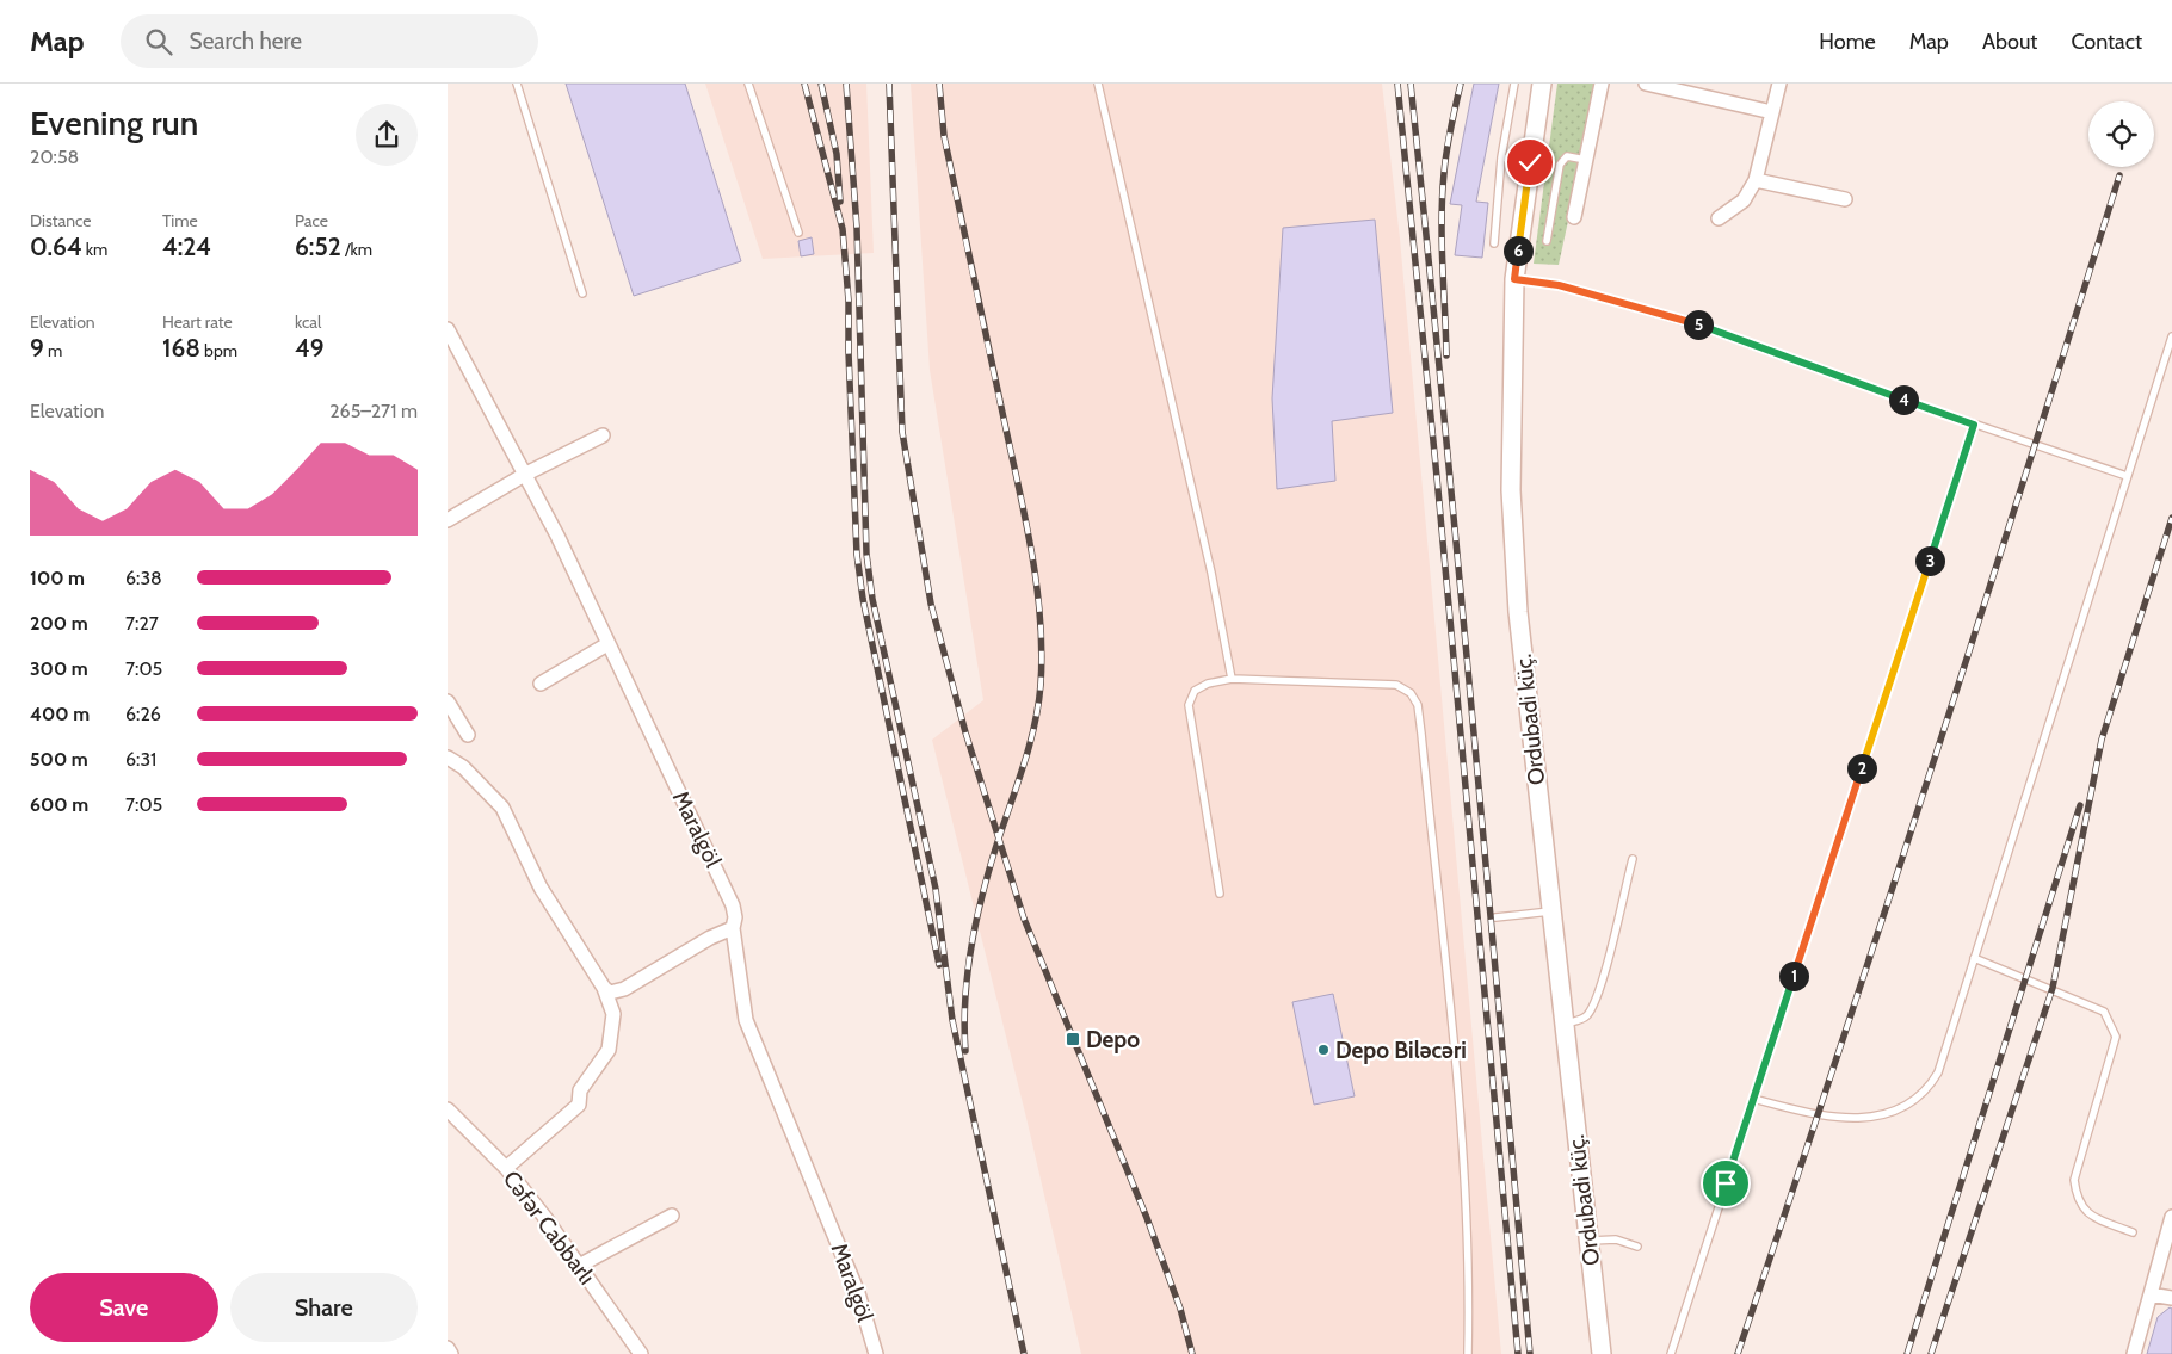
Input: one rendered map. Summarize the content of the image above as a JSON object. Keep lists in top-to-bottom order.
{
  "streets": {
    "main road": ["Ordubadi küç."],
    "street": ["Maralgöl", "Cəfər Cabbarlı"]
  },
  "places": {
    "transit": ["Depo"],
    "other": ["Depo Biləcəri"]
  },
  "page": {
    "header": "Map",
    "search": "Search here",
    "nav": [
      "Home",
      "Map",
      "About",
      "Contact"
    ],
    "heading": ["Evening run", "20:58"],
    "stats": [
      ["Distance", "0.64 km"],
      ["Time", "4:24"],
      ["Pace", "6:52 /km"],
      ["Elevation", "9 m"],
      ["Heart rate", "168 bpm"],
      ["kcal", "49"]
    ],
    "pins": [
      "6",
      "5",
      "4",
      "3",
      "2",
      "1"
    ],
    "chart": ["Elevation", "265–271 m"],
    "list": [
      {
        "name": "100 m",
        "note": "6:38"
      },
      {
        "name": "200 m",
        "note": "7:27"
      },
      {
        "name": "300 m",
        "note": "7:05"
      },
      {
        "name": "400 m",
        "note": "6:26"
      },
      {
        "name": "500 m",
        "note": "6:31"
      },
      {
        "name": "600 m",
        "note": "7:05"
      }
    ],
    "buttons": ["Save", "Share"]
  }
}
